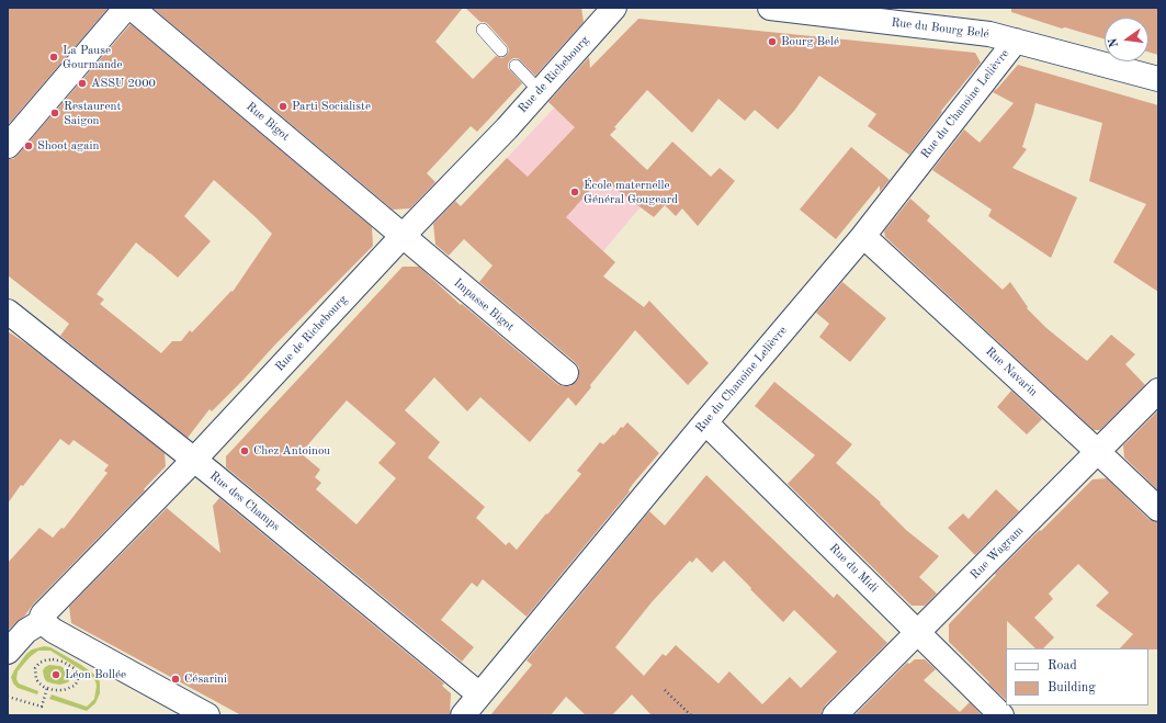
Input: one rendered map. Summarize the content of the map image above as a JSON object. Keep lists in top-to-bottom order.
{
  "streets": {
    "street": [
      "Rue du Bourg Belé",
      "Rue de Richebourg",
      "Rue du Chanoine Lelièvre",
      "Rue Bigot",
      "Impasse Bigot",
      "Rue Navarin",
      "Rue des Champs",
      "Rue Wagram",
      "Rue du Midi"
    ]
  },
  "crossings": [
    ["Rue du Bourg Belé", "Rue du Chanoine Lelièvre"],
    ["Rue de Richebourg", "Rue Bigot"],
    ["Rue de Richebourg", "Impasse Bigot"],
    ["Rue de Richebourg", "Rue des Champs"],
    ["Rue du Chanoine Lelièvre", "Rue Navarin"],
    ["Rue du Chanoine Lelièvre", "Rue des Champs"],
    ["Rue du Chanoine Lelièvre", "Rue du Midi"],
    ["Rue Bigot", "Impasse Bigot"],
    ["Rue Navarin", "Rue Wagram"],
    ["Rue Wagram", "Rue du Midi"]
  ],
  "places": [
    "Bourg Belé",
    "La Pause Gourmande",
    "ASSU 2000",
    "Parti Socialiste",
    "Restaurent Saigon",
    "Shoot again",
    "École maternelle Général Gougeard",
    "Chez Antoinou",
    "Léon Bollée",
    "Césarini"
  ],
  "legend": ["Road", "Building"],
  "north": "left"
}
